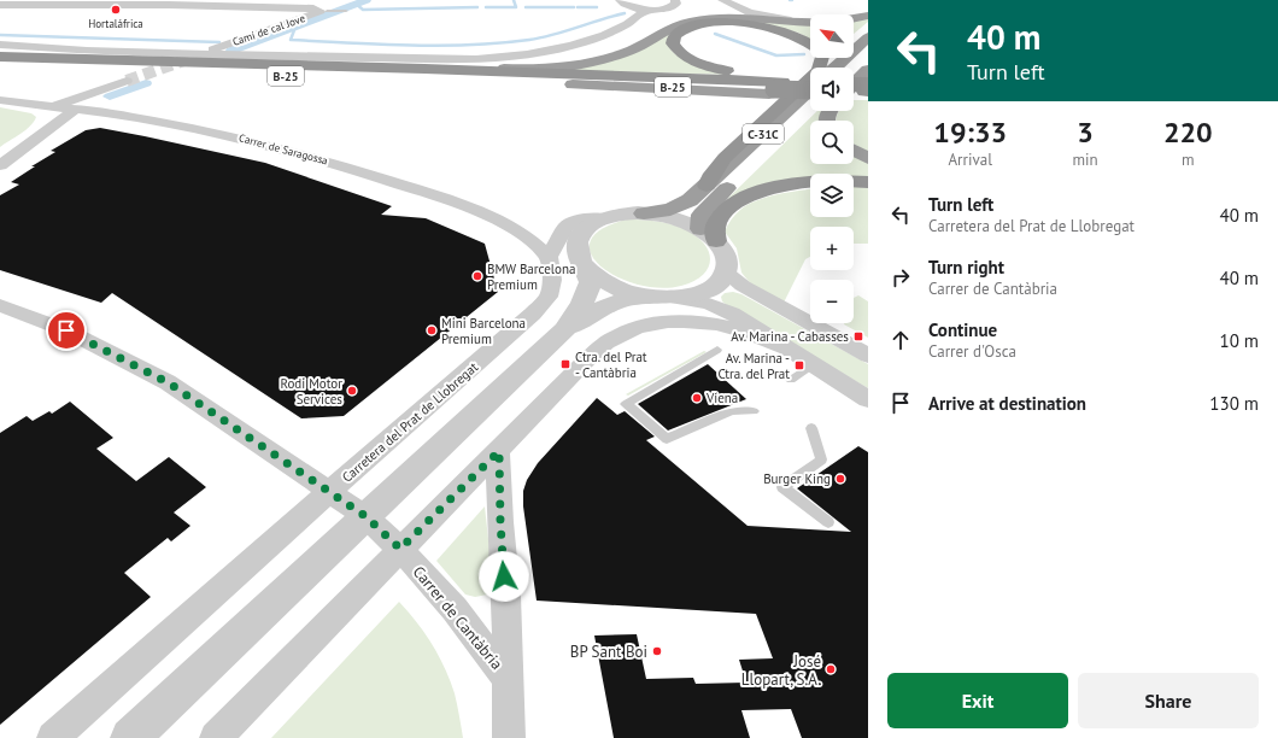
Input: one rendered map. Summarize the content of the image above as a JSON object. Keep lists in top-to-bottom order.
{
  "streets": {
    "highway": ["B-25", "C-31C"],
    "street": [
      "Camí de cal Jove",
      "Carrer de Saragossa",
      "Carretera del Prat de Llobregat",
      "Carrer de Cantàbria"
    ]
  },
  "crossings": [
    ["Carrer de Saragossa", "Carretera del Prat de Llobregat"],
    ["Carretera del Prat de Llobregat", "Carrer de Cantàbria"]
  ],
  "places": {
    "other": [
      "Hortaláfrica",
      "BMW Barcelona Premium",
      "Mini Barcelona Premium",
      "Rodi Motor Services",
      "Viena",
      "Burger King",
      "BP Sant Boi",
      "José Llopart, S.A."
    ],
    "transit": ["Av. Marina - Cabasses", "Ctra. del Prat - Cantàbria", "Av. Marina - Ctra. del Prat"]
  },
  "north": "top left",
  "page": {
    "turn": ["40 m", "Turn left"],
    "map_buttons": ["+", "−"],
    "eta": [
      "19:33",
      "Arrival",
      "3",
      "min",
      "220",
      "m"
    ],
    "list": [
      {
        "name": "Turn left",
        "note": "Carretera del Prat de Llobregat",
        "value": "40 m"
      },
      {
        "name": "Turn right",
        "note": "Carrer de Cantàbria",
        "value": "40 m"
      },
      {
        "name": "Continue",
        "note": "Carrer d'Osca",
        "value": "10 m"
      },
      {
        "name": "Arrive at destination",
        "value": "130 m"
      }
    ],
    "buttons": ["Exit", "Share"]
  }
}
